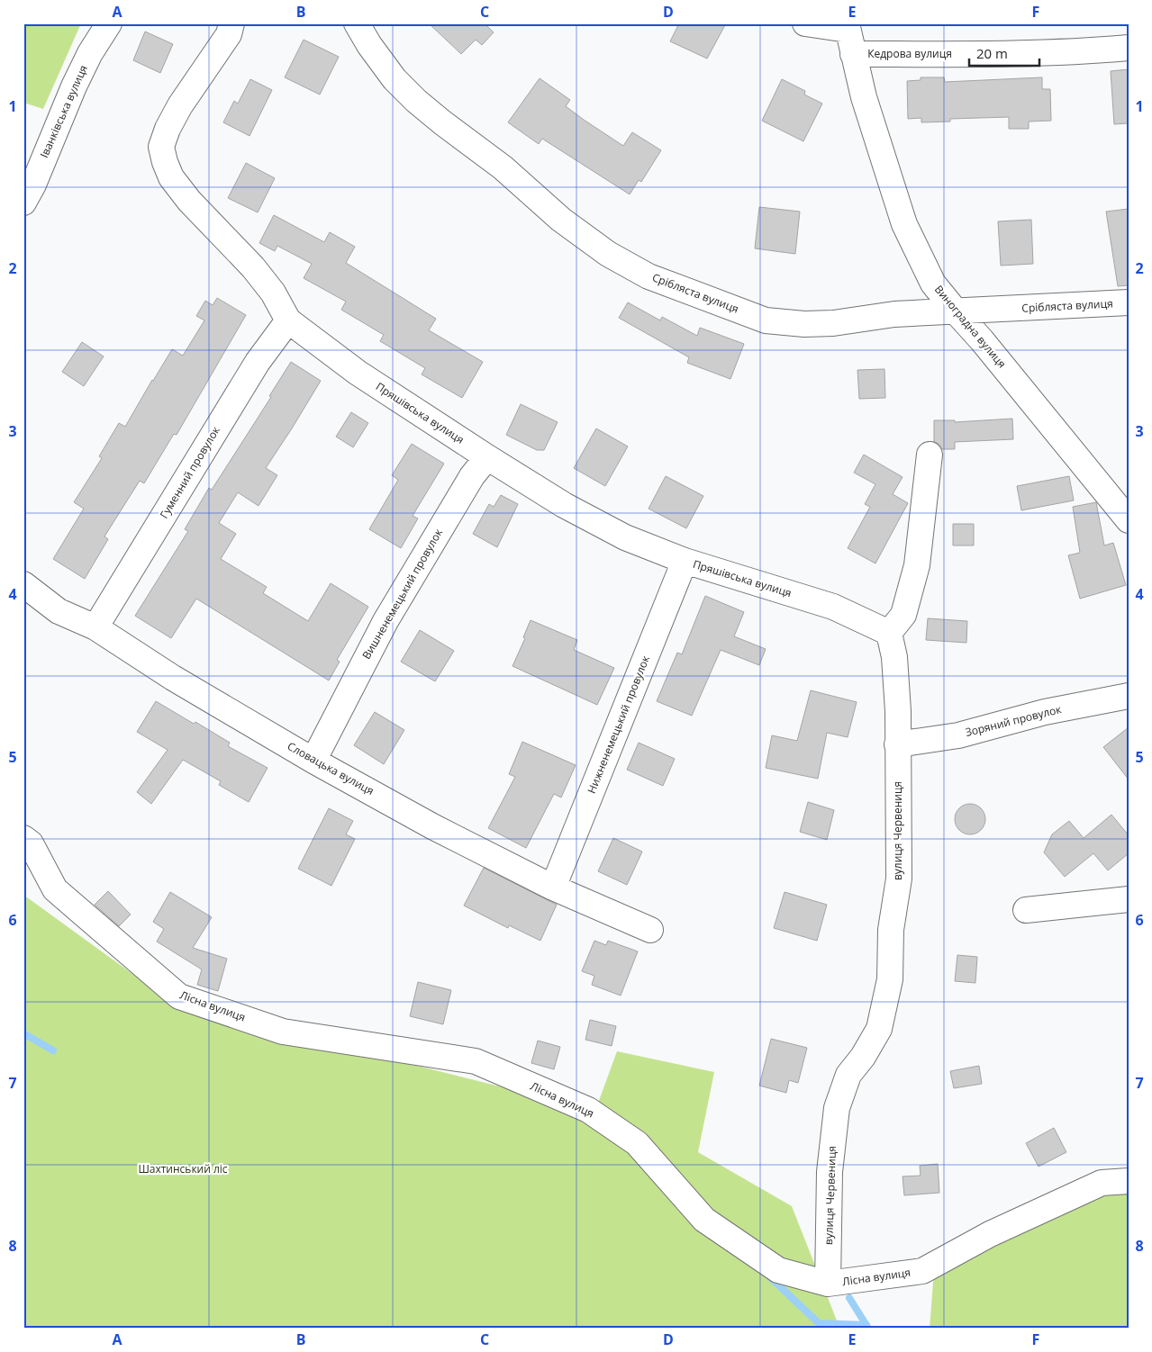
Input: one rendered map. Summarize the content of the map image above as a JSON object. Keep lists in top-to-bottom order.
{
  "streets": {
    "street": [
      "Кедрова вулиця",
      "Іванківська вулиця",
      "Срібляста вулиця",
      "Виноградна вулиця",
      "Пряшівська вулиця",
      "Гуменний провулок",
      "Вишненемецький провулок",
      "Зоряний провулок",
      "Нижненемецький провулок",
      "Словацька вулиця",
      "вулиця Червениця",
      "Лісна вулиця"
    ]
  },
  "crossings": [
    ["Кедрова вулиця", "Виноградна вулиця"],
    ["Срібляста вулиця", "Виноградна вулиця"],
    ["Пряшівська вулиця", "Гуменний провулок"],
    ["Пряшівська вулиця", "Вишненемецький провулок"],
    ["Пряшівська вулиця", "Нижненемецький провулок"],
    ["Пряшівська вулиця", "вулиця Червениця"],
    ["Гуменний провулок", "Словацька вулиця"],
    ["Вишненемецький провулок", "Словацька вулиця"],
    ["Зоряний провулок", "вулиця Червениця"],
    ["Нижненемецький провулок", "Словацька вулиця"],
    ["вулиця Червениця", "Лісна вулиця"]
  ],
  "parks": ["Шахтинський ліс"],
  "scale_bar": "20 m",
  "grid": {
    "columns": [
      "A",
      "B",
      "C",
      "D",
      "E",
      "F"
    ],
    "rows": [
      "1",
      "2",
      "3",
      "4",
      "5",
      "6",
      "7",
      "8"
    ]
  }
}
